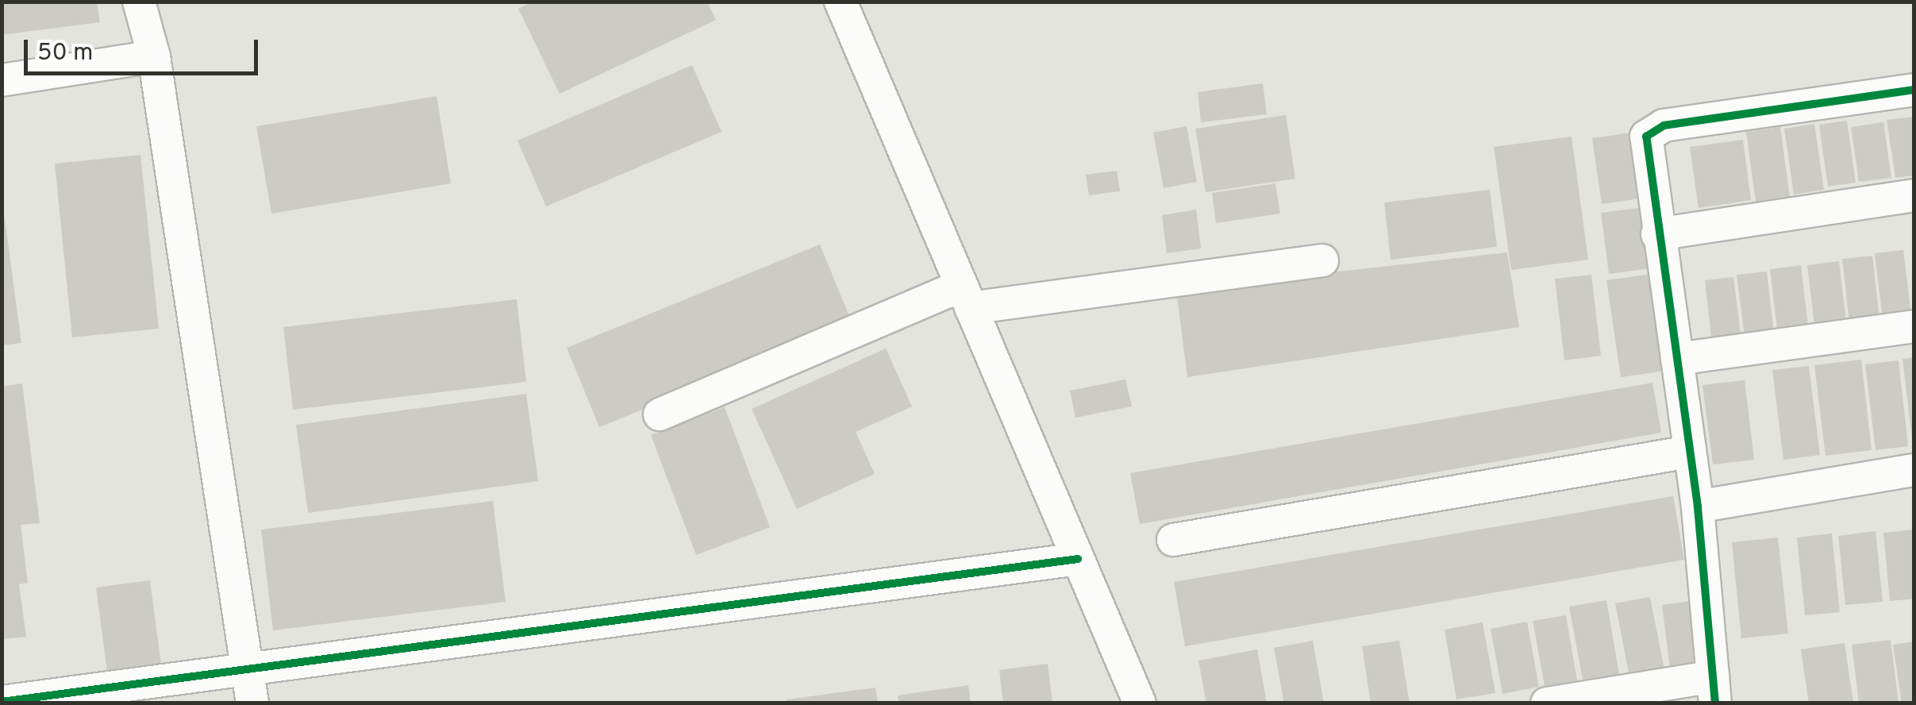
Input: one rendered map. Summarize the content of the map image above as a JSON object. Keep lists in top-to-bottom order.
{
  "scale_bar": "50 m"
}
